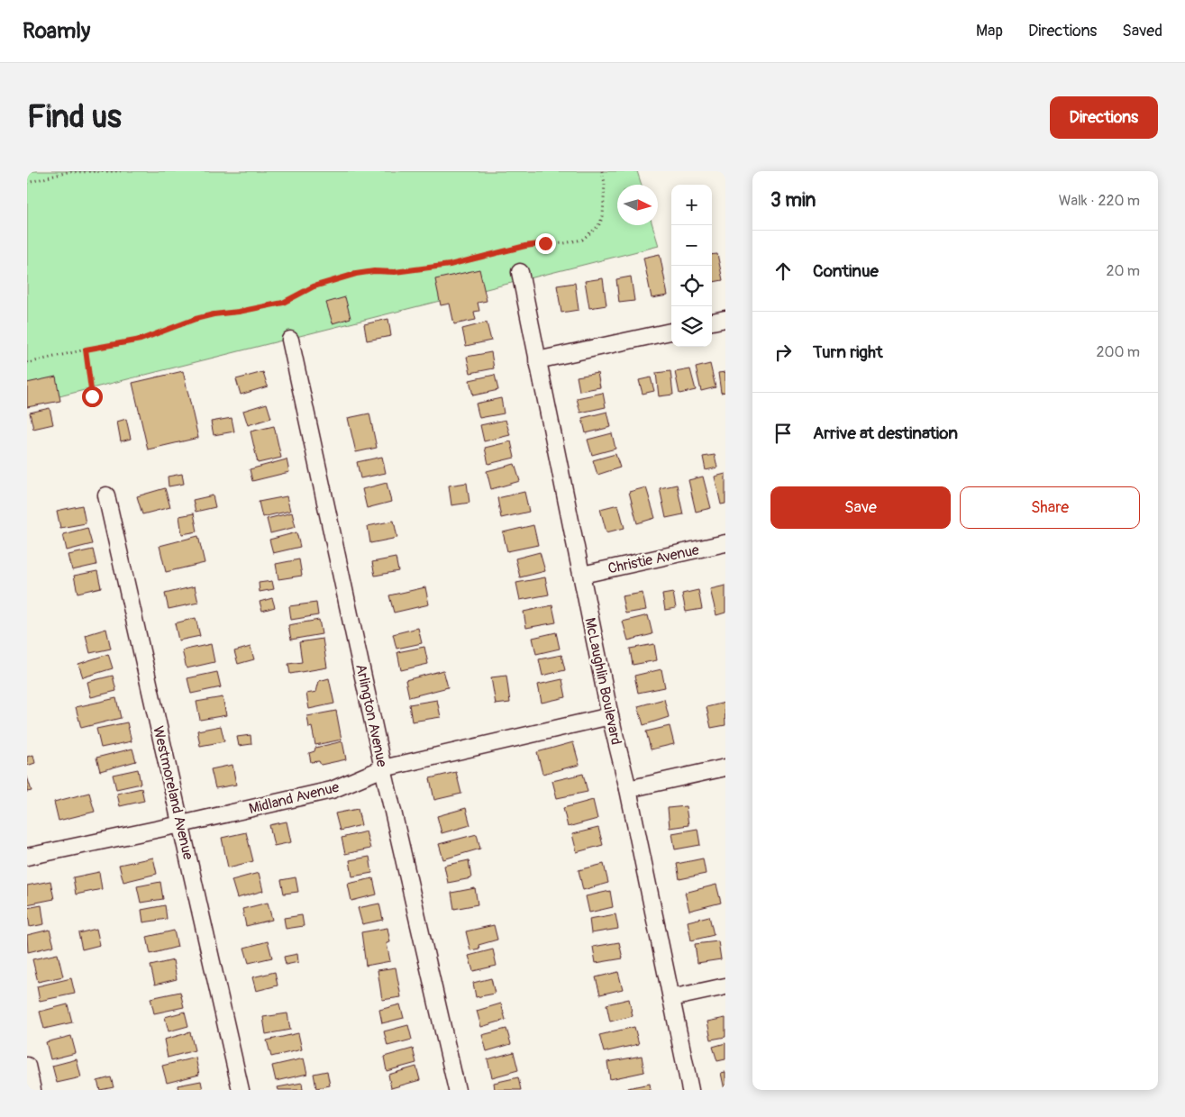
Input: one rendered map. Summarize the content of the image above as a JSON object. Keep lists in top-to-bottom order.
{
  "streets": {
    "street": [
      "Christie Avenue",
      "McLaughlin Boulevard",
      "Arlington Avenue",
      "Westmoreland Avenue",
      "Midland Avenue"
    ]
  },
  "crossings": [
    ["Christie Avenue", "McLaughlin Boulevard"],
    ["McLaughlin Boulevard", "Midland Avenue"],
    ["Arlington Avenue", "Midland Avenue"],
    ["Westmoreland Avenue", "Midland Avenue"]
  ],
  "north": "right",
  "page": {
    "header": "Roamly",
    "nav": ["Map", "Directions", "Saved"],
    "buttons": [
      "Directions",
      ["Save", "Share"]
    ],
    "title": "Find us",
    "heading": ["3 min", "Walk · 220 m"],
    "map_buttons": ["+", "−"],
    "list": [
      ["Continue", "20 m"],
      ["Turn right", "200 m"],
      "Arrive at destination"
    ]
  }
}
